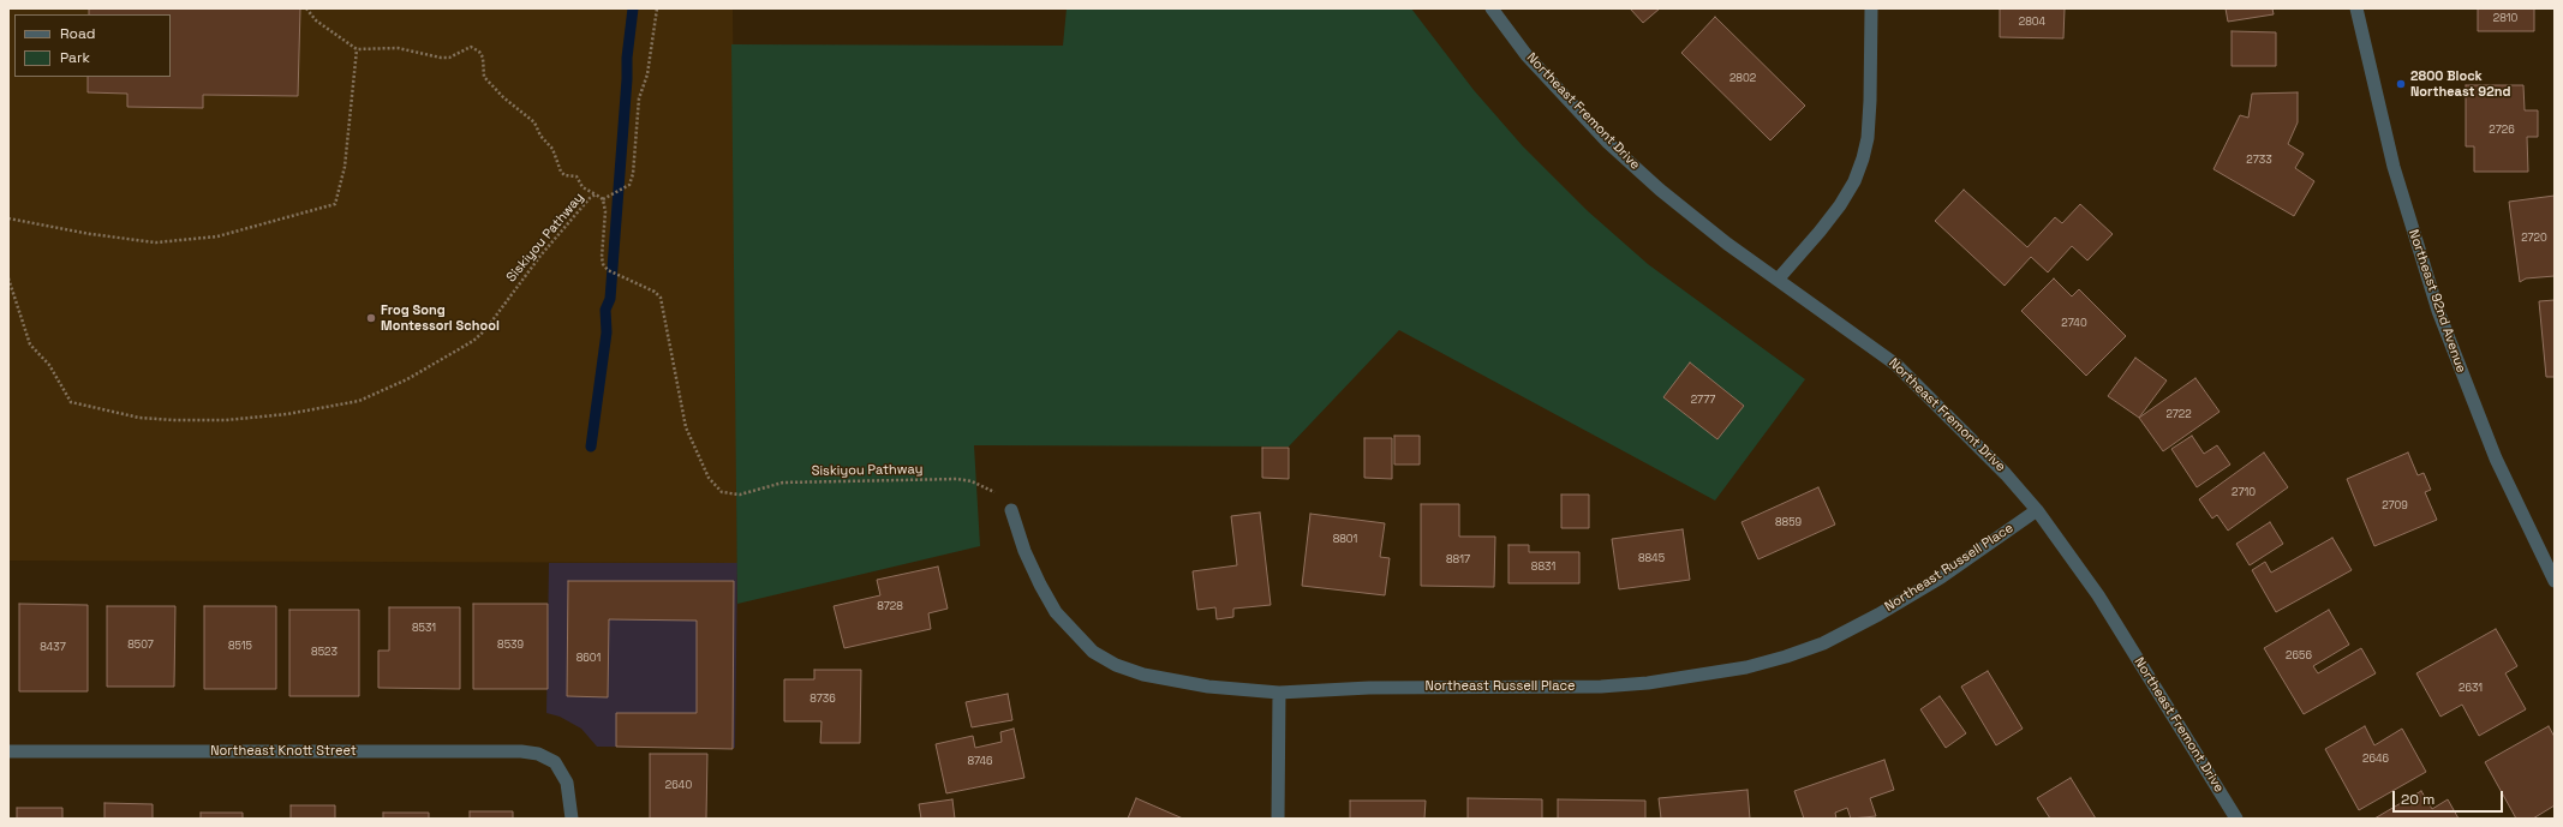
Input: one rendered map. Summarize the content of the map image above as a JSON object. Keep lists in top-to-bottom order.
{
  "streets": {
    "street": [
      "Northeast Fremont Drive",
      "Northeast 92nd Avenue",
      "Northeast Russell Place",
      "Northeast Knott Street"
    ],
    "path": ["Siskiyou Pathway"]
  },
  "crossings": [
    ["Northeast Fremont Drive", "Northeast Russell Place"],
    ["Siskiyou Pathway", "Northeast Russell Place"]
  ],
  "places": ["2800 Block Northeast 92nd", "Frog Song Montessori School"],
  "house_numbers": [
    "2810",
    "2804",
    "2802",
    "2726",
    "2733",
    "2720",
    "2740",
    "2777",
    "2722",
    "2710",
    "2709",
    "8859",
    "8801",
    "8845",
    "8817",
    "8831",
    "8728",
    "8531",
    "8507",
    "8539",
    "8515",
    "8437",
    "8523",
    "2656",
    "8601",
    "2631",
    "8736",
    "2646",
    "8746",
    "2640"
  ],
  "legend": ["Road", "Park"],
  "scale_bar": "20 m"
}
